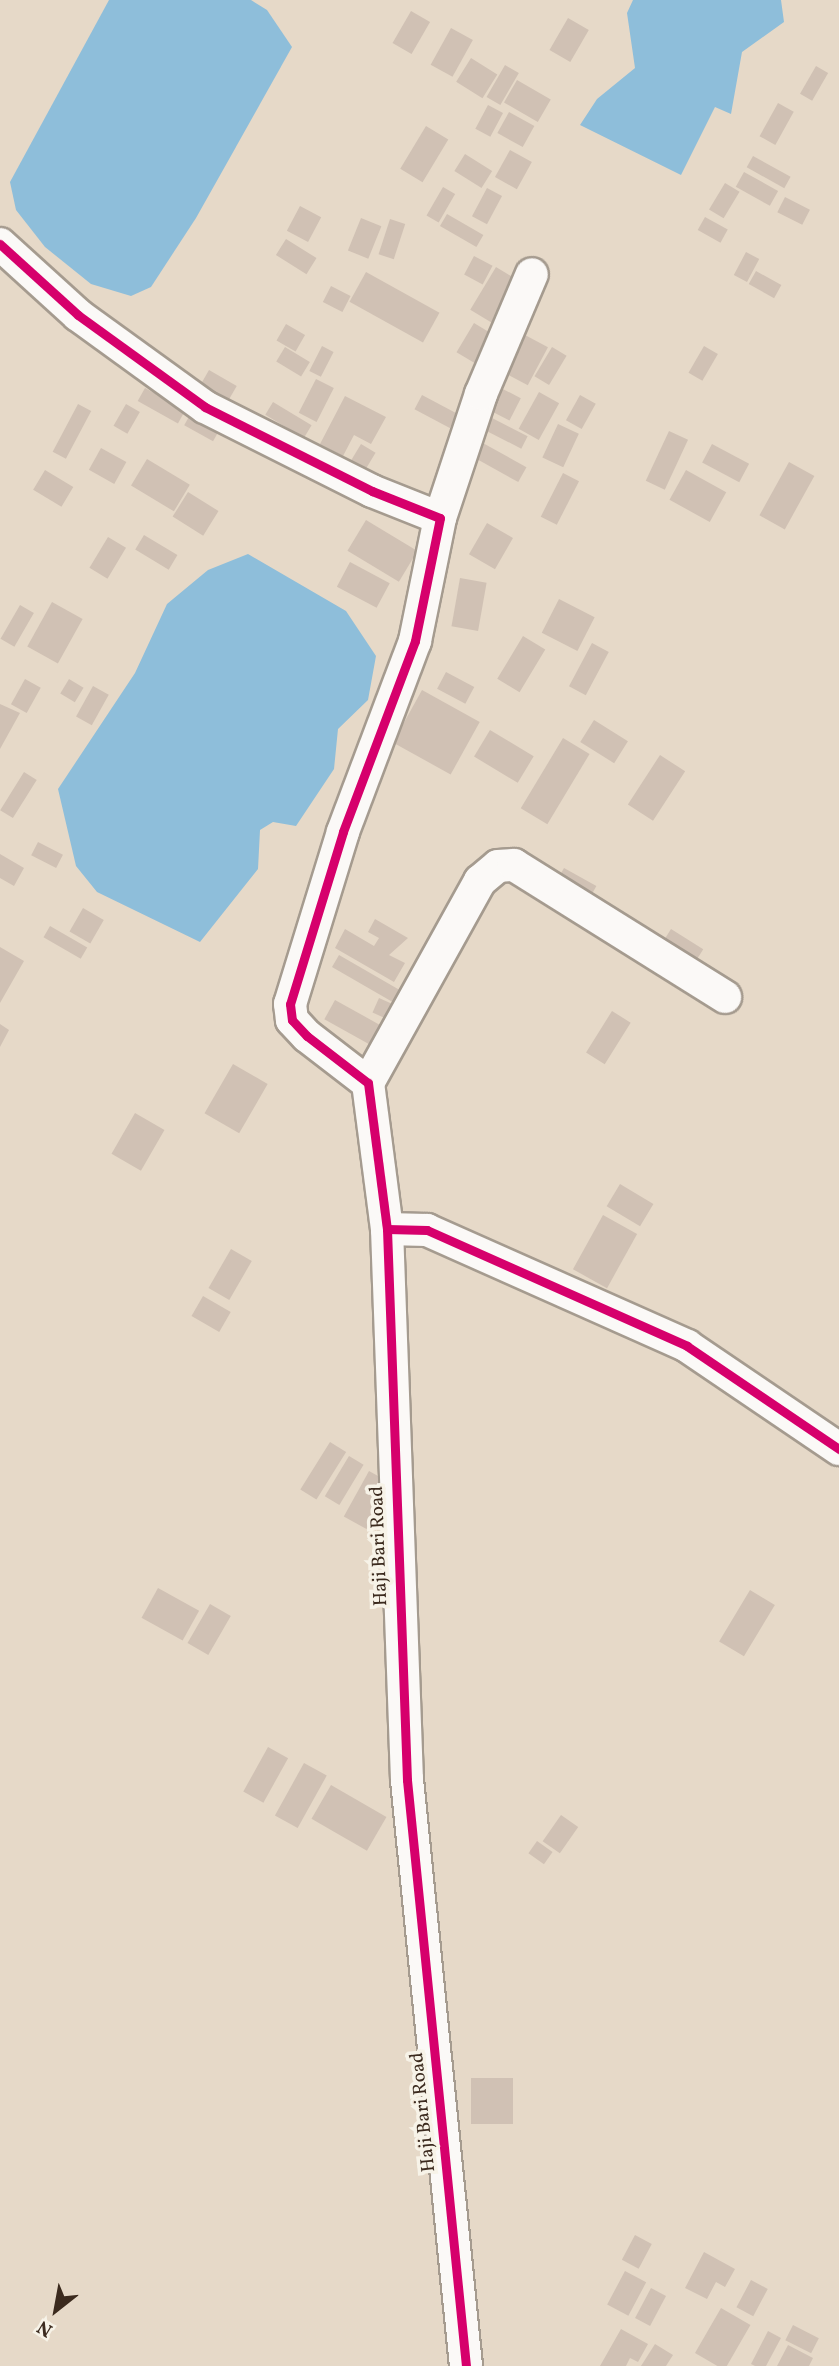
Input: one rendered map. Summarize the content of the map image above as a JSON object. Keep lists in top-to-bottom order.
{
  "streets": {
    "street": ["Haji Bari Road"]
  },
  "north": "bottom left"
}
